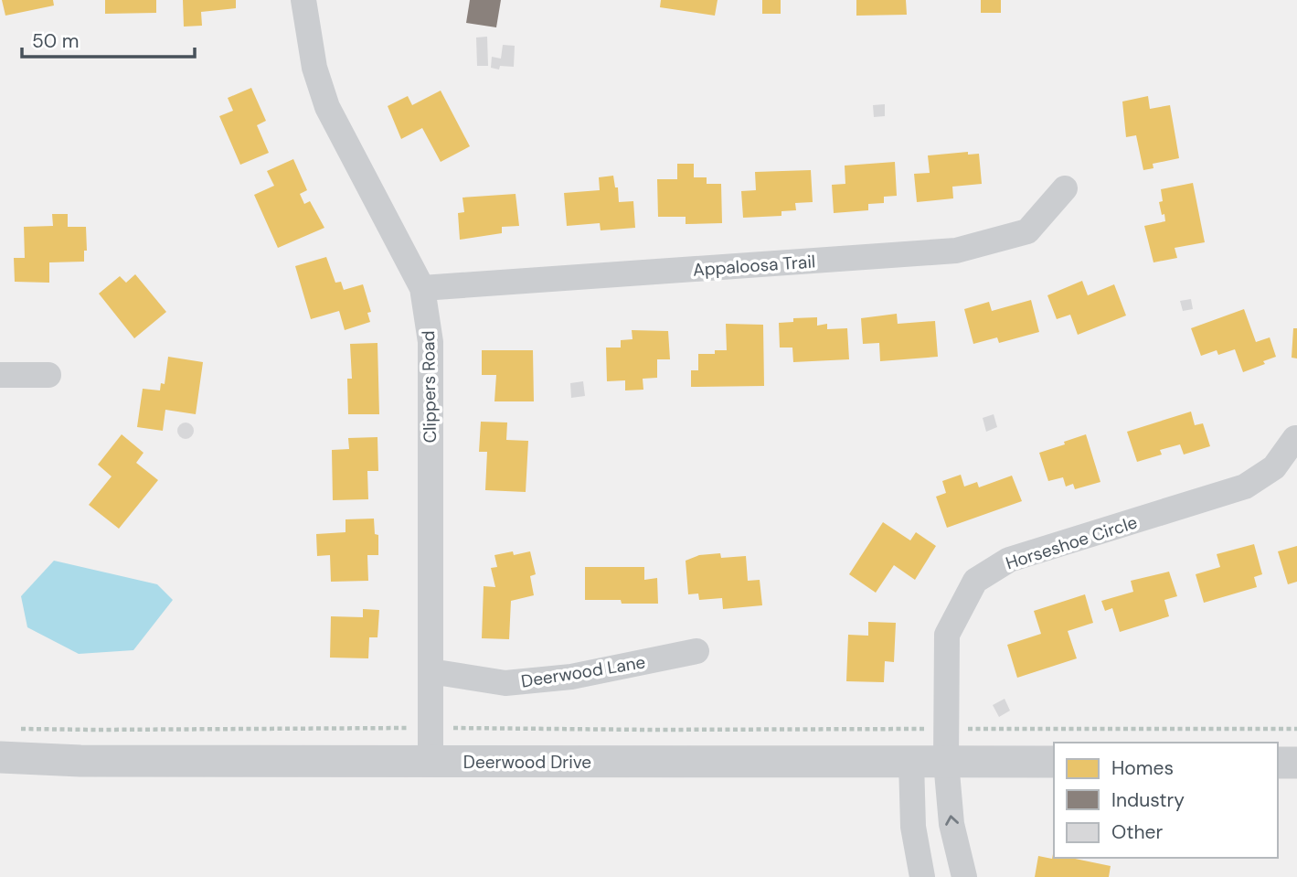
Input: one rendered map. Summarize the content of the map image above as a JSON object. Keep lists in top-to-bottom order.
{
  "streets": {
    "street": [
      "Appaloosa Trail",
      "Clippers Road",
      "Horseshoe Circle",
      "Deerwood Lane",
      "Deerwood Drive"
    ]
  },
  "crossings": [
    ["Appaloosa Trail", "Clippers Road"],
    ["Clippers Road", "Deerwood Lane"],
    ["Clippers Road", "Deerwood Drive"],
    ["Horseshoe Circle", "Deerwood Drive"]
  ],
  "legend": ["Homes", "Industry", "Other"],
  "scale_bar": "50 m"
}
